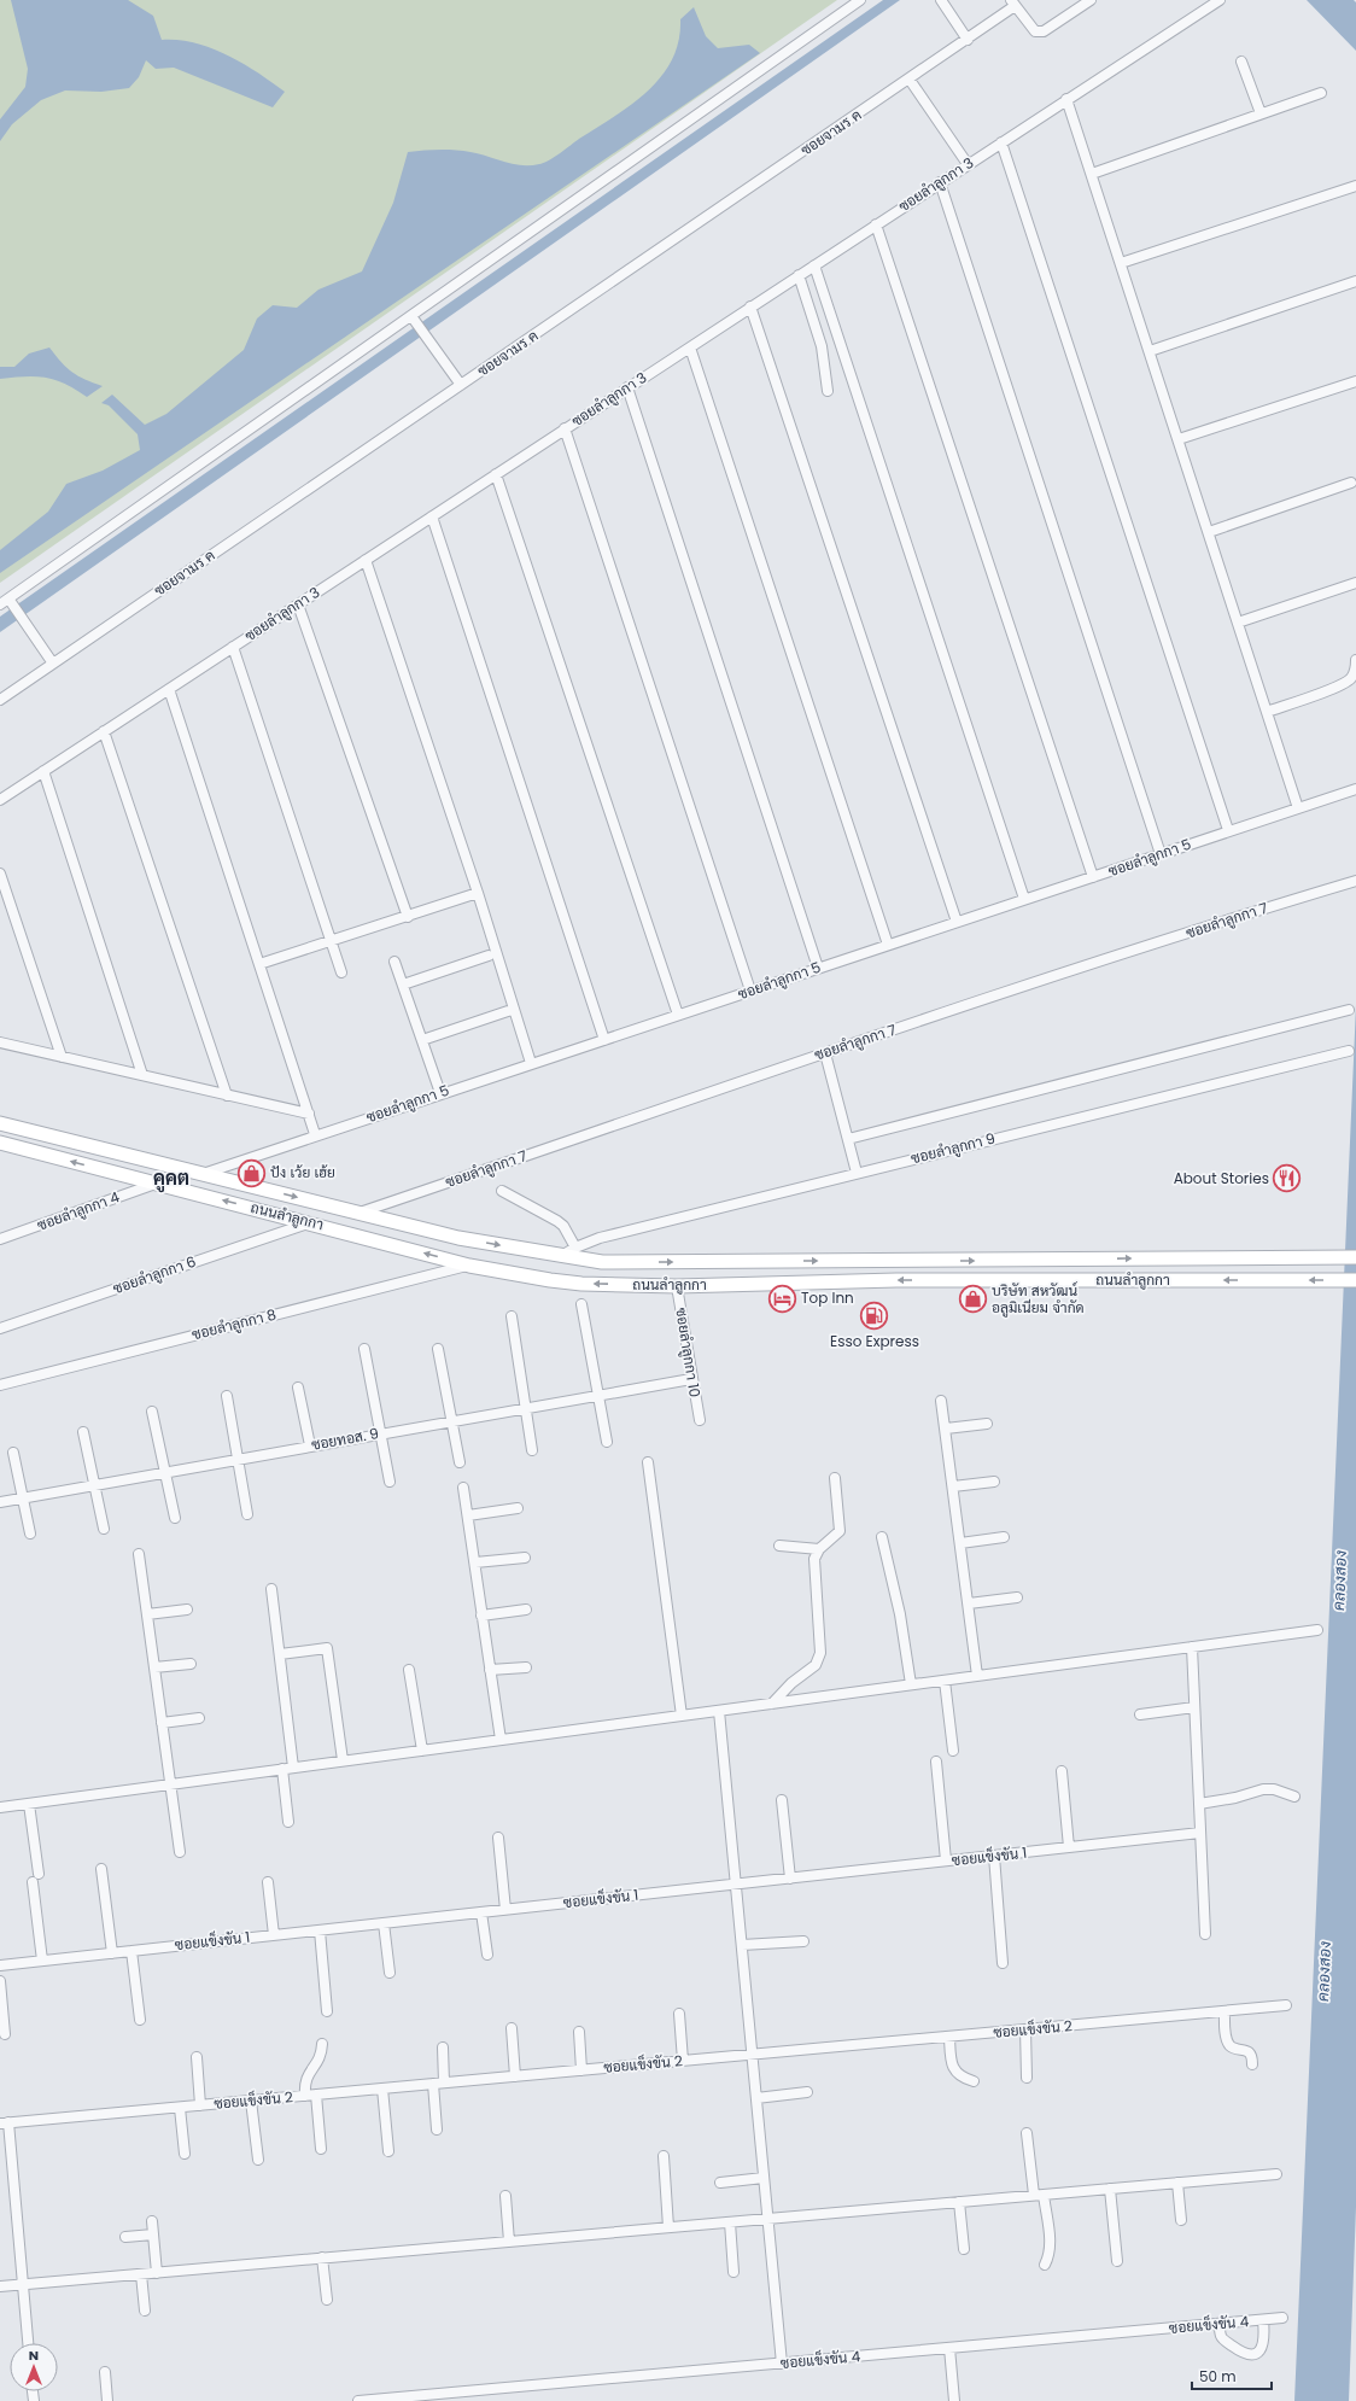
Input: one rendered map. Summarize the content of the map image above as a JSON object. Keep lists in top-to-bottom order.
{
  "streets": {
    "main road": ["ถนนลำลูกกา"],
    "street": [
      "ซอยจามร ค",
      "ซอยลำลูกกา 3",
      "ซอยลำลูกกา 5",
      "ซอยลำลูกกา 7",
      "ซอยลำลูกกา 9",
      "ซอยลำลูกกา 4",
      "ซอยลำลูกกา 6",
      "ซอยลำลูกกา 8",
      "ซอยลำลูกกา 10",
      "ซอยทอส. 9",
      "ซอยแข็งขัน 1",
      "ซอยแข็งขัน 2",
      "ซอยแข็งขัน 4"
    ]
  },
  "crossings": [
    ["ซอยลำลูกกา 5", "ถนนลำลูกกา"],
    ["ซอยลำลูกกา 7", "ถนนลำลูกกา"],
    ["ซอยลำลูกกา 9", "ถนนลำลูกกา"],
    ["ซอยลำลูกกา 4", "ถนนลำลูกกา"],
    ["ถนนลำลูกกา", "ซอยลำลูกกา 6"],
    ["ถนนลำลูกกา", "ซอยลำลูกกา 8"],
    ["ถนนลำลูกกา", "ซอยลำลูกกา 10"],
    ["ซอยลำลูกกา 10", "ซอยทอส. 9"]
  ],
  "districts": ["คูคต"],
  "water": ["คลองสอง"],
  "places": {
    "shop": ["ปัง เว้ย เฮ้ย", "บริษัท สหวัฒน์ อลูมิเนียม จำกัด"],
    "restaurant": ["About Stories"],
    "hotel": ["Top Inn"],
    "fuel station": ["Esso Express"]
  },
  "scale_bar": "50 m",
  "north": "top"
}
